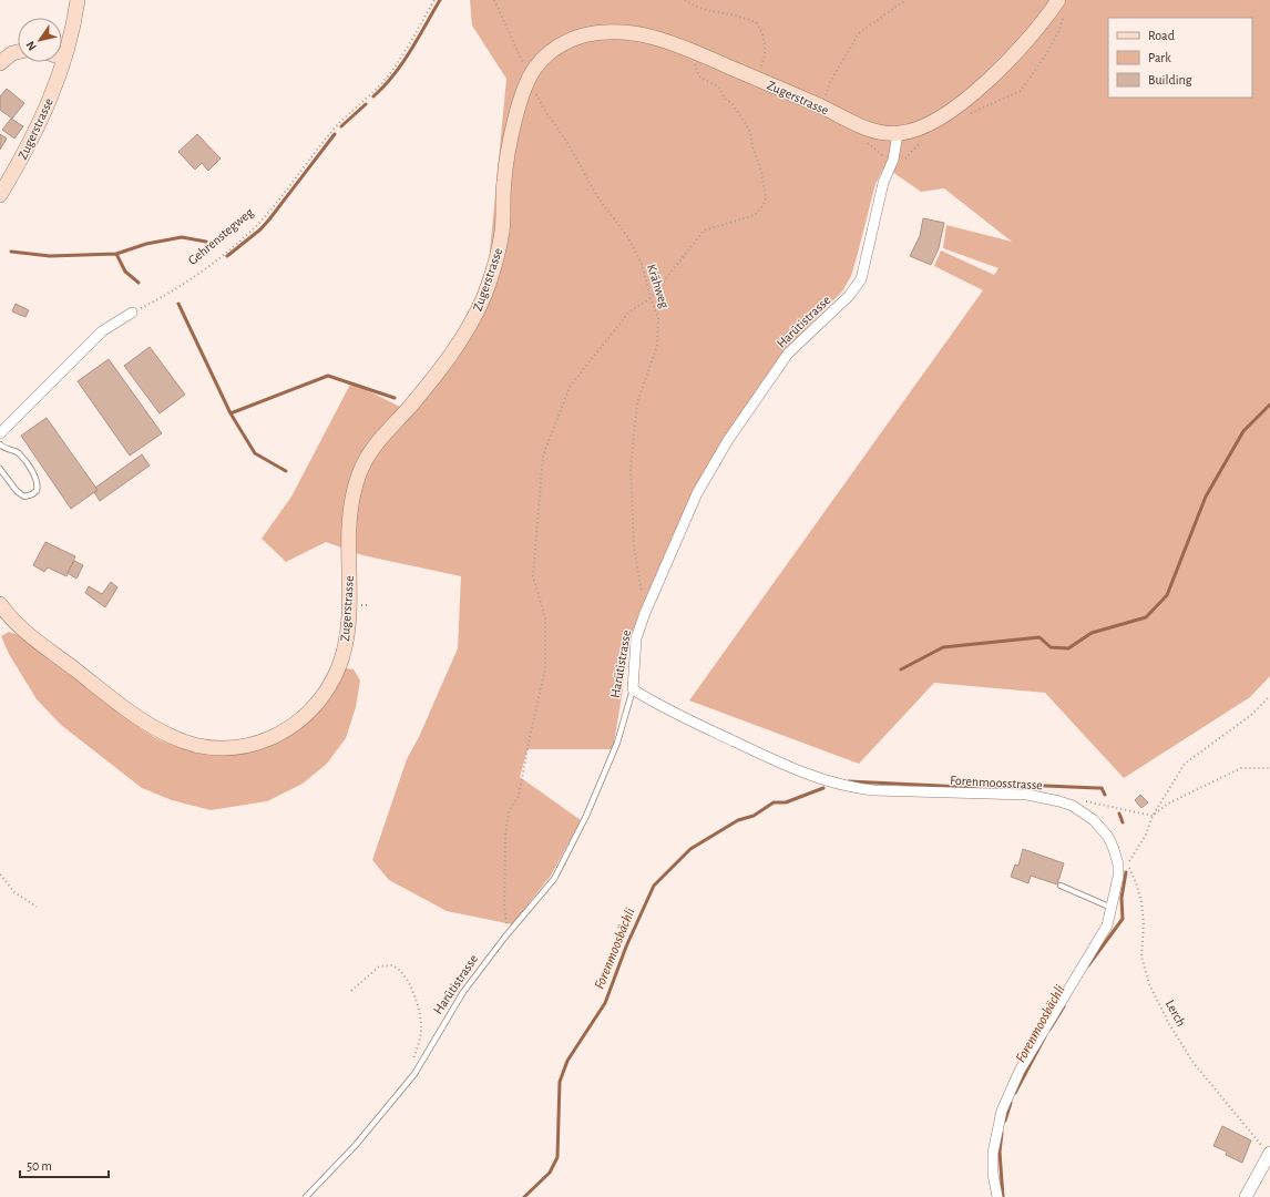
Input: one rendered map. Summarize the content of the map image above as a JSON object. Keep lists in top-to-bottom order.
{
  "streets": {
    "main road": ["Zugerstrasse"],
    "street": ["Harütistrasse", "Forenmoosstrasse"],
    "path": ["Gehrenstegweg", "Krähweg", "Lerch"]
  },
  "crossings": [
    ["Zugerstrasse", "Krähweg"],
    ["Zugerstrasse", "Harütistrasse"],
    ["Krähweg", "Harütistrasse"],
    ["Harütistrasse", "Forenmoosstrasse"]
  ],
  "water": ["Forenmoosbächli"],
  "legend": ["Road", "Park", "Building"],
  "scale_bar": "50 m",
  "north": "bottom left"
}
